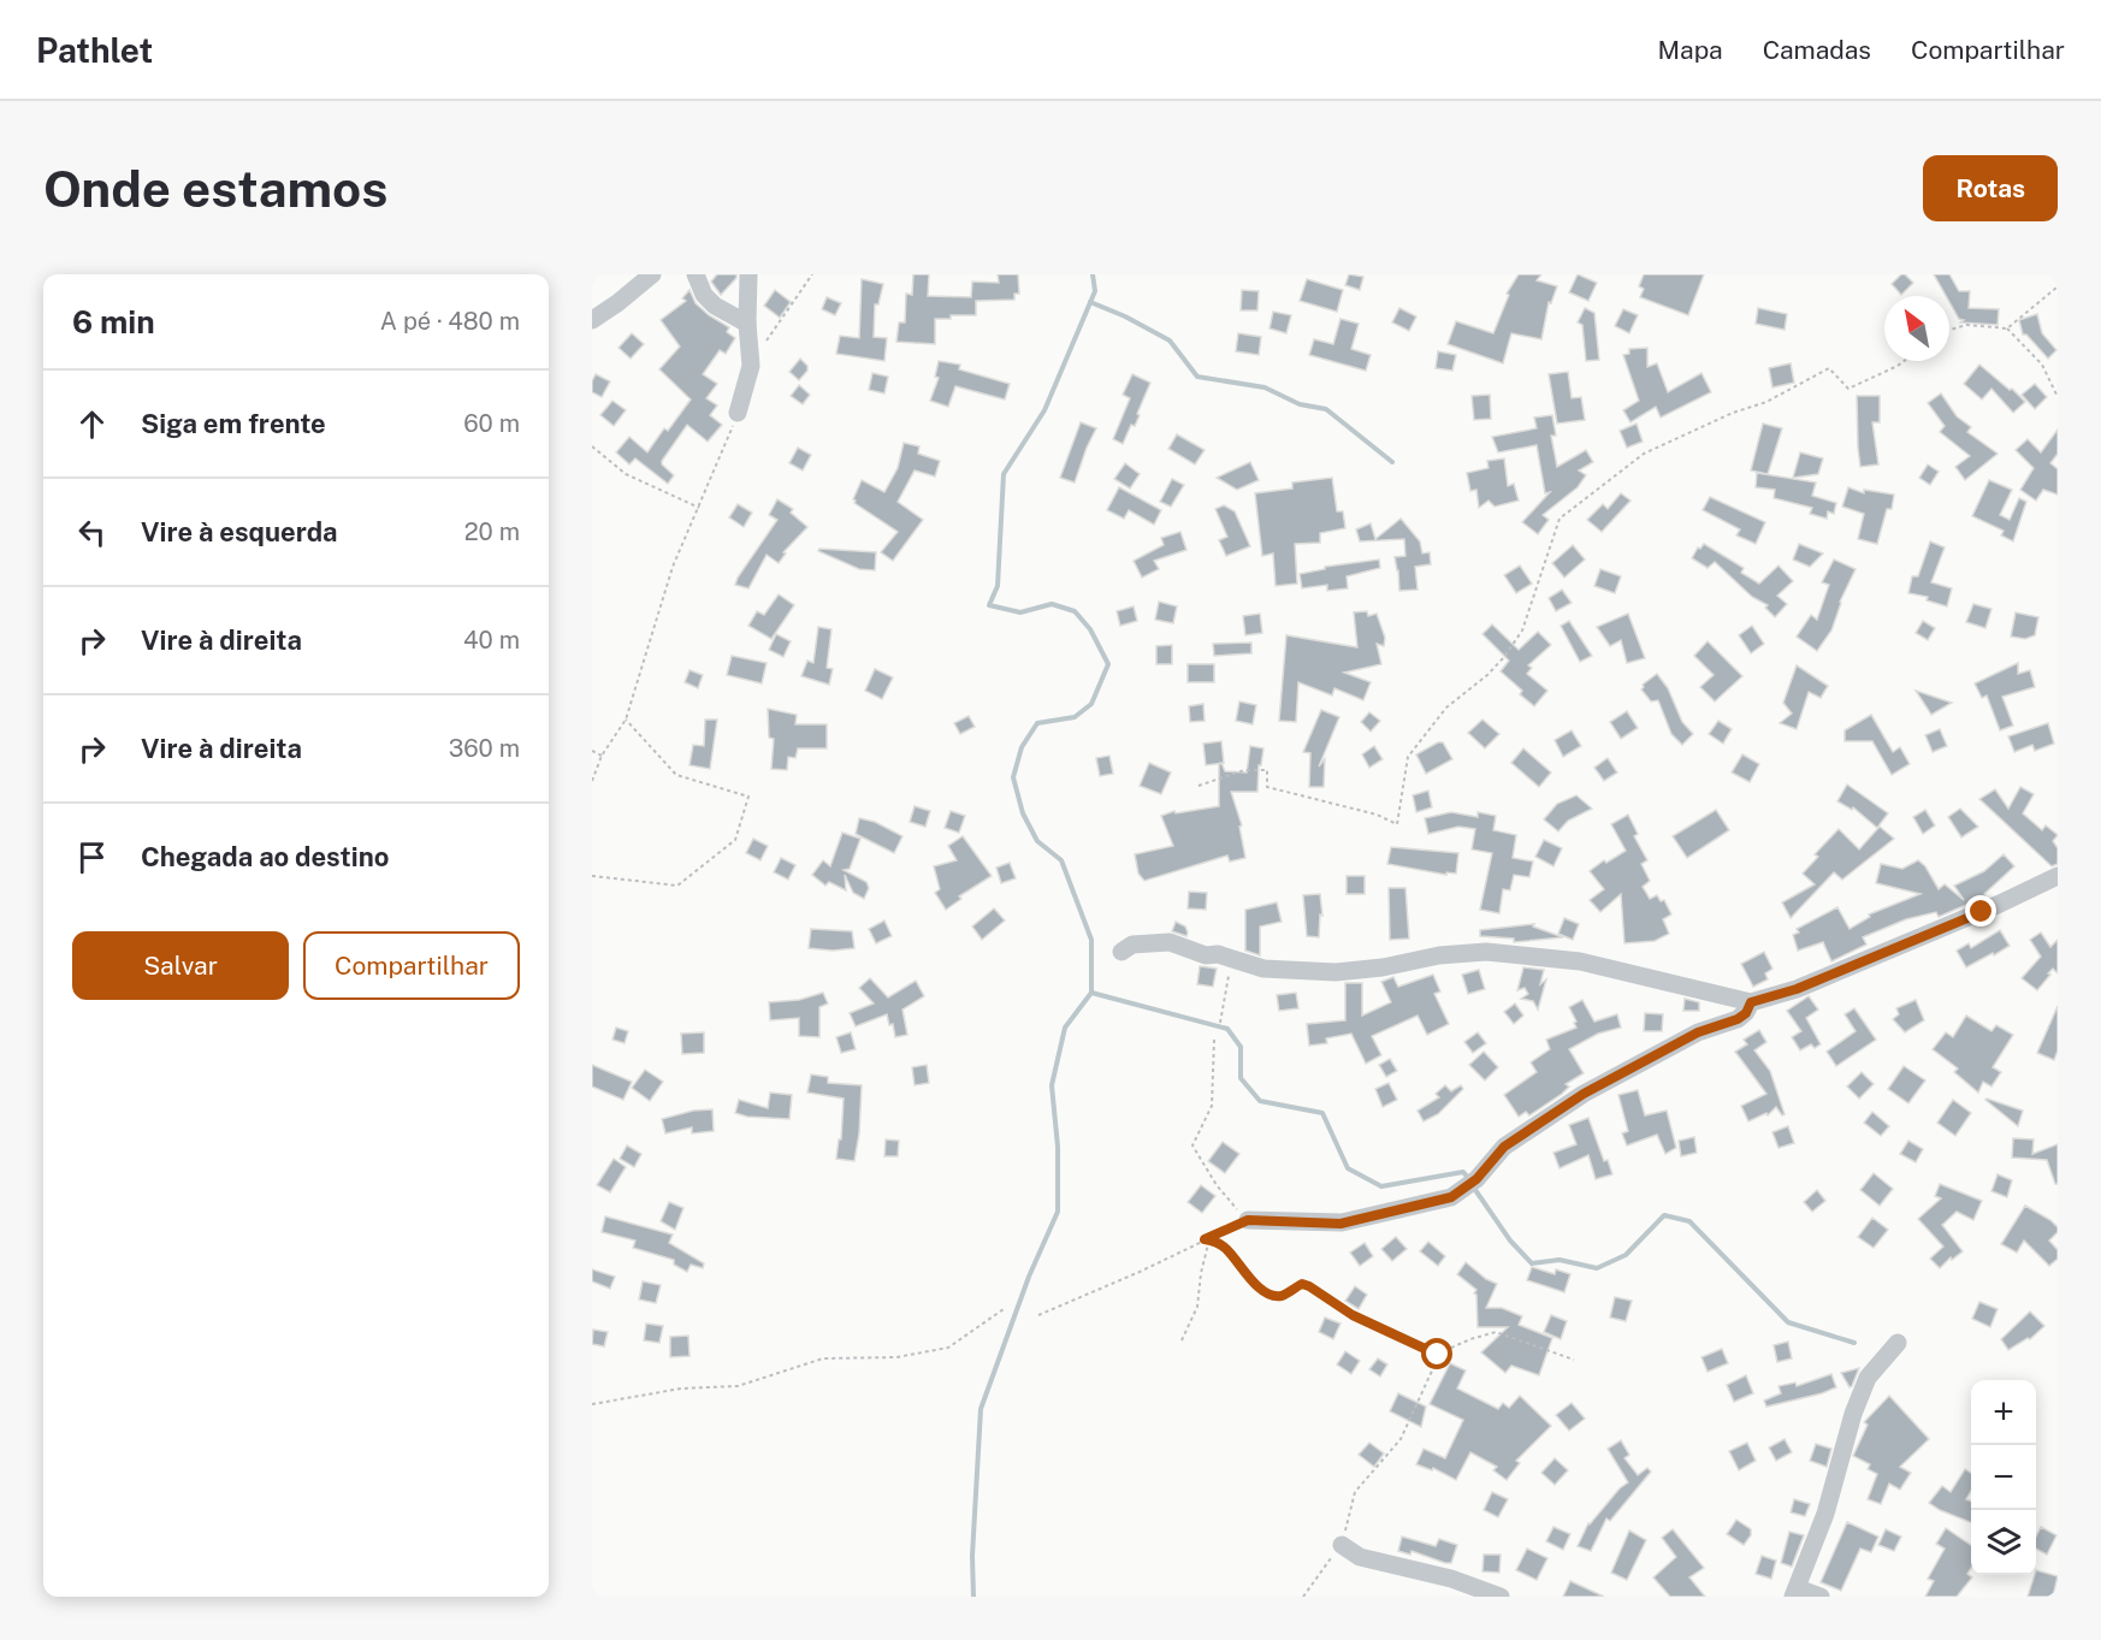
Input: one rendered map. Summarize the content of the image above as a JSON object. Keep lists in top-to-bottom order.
{
  "north": "top left",
  "page": {
    "header": "Pathlet",
    "nav": ["Mapa", "Camadas", "Compartilhar"],
    "buttons": [
      "Rotas",
      ["Salvar", "Compartilhar"]
    ],
    "title": "Onde estamos",
    "heading": ["6 min", "A pé · 480 m"],
    "list": [
      ["Siga em frente", "60 m"],
      ["Vire à esquerda", "20 m"],
      ["Vire à direita", "40 m"],
      ["Vire à direita", "360 m"],
      "Chegada ao destino"
    ],
    "map_buttons": ["+", "−"]
  }
}
